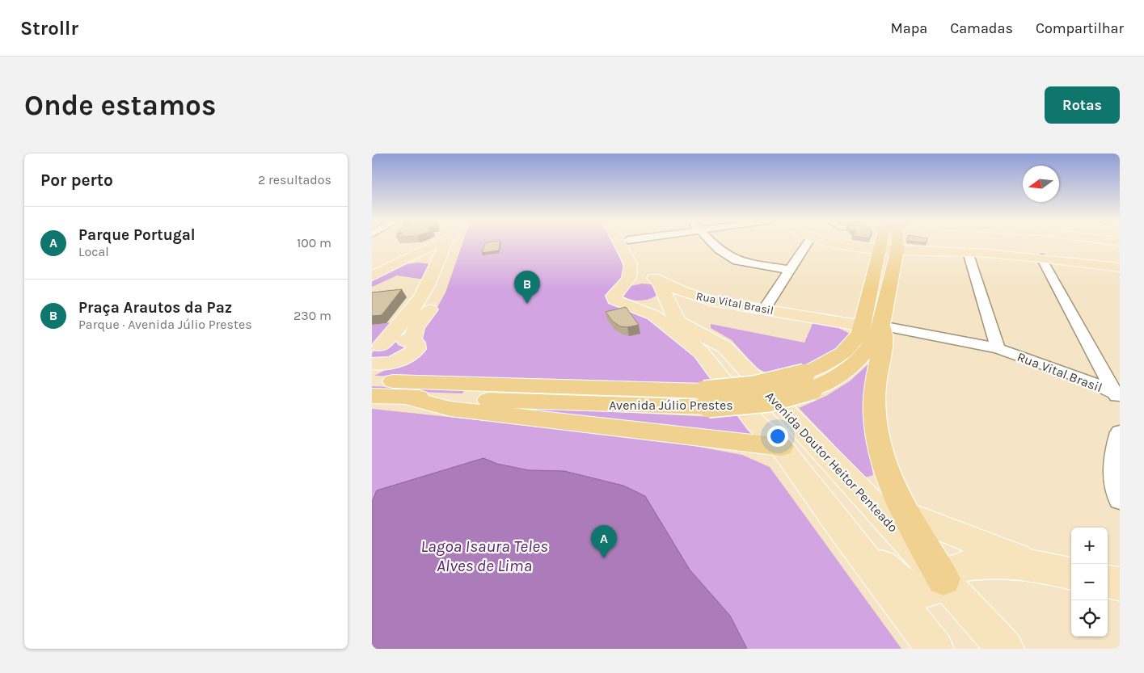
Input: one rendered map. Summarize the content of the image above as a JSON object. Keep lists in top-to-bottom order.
{
  "streets": {
    "highway": ["Avenida Júlio Prestes"],
    "main road": ["Rua Vital Brasil", "Avenida Doutor Heitor Penteado"]
  },
  "crossings": [
    ["Rua Vital Brasil", "Avenida Júlio Prestes"],
    ["Rua Vital Brasil", "Avenida Doutor Heitor Penteado"]
  ],
  "water": ["Lagoa Isaura Teles Alves de Lima"],
  "north": "left",
  "page": {
    "header": "Strollr",
    "nav": ["Mapa", "Camadas", "Compartilhar"],
    "buttons": "Rotas",
    "title": "Onde estamos",
    "heading": ["Por perto", "2 resultados"],
    "list": [
      {
        "mark": "A",
        "name": "Parque Portugal",
        "note": "Local",
        "value": "100 m"
      },
      {
        "mark": "B",
        "name": "Praça Arautos da Paz",
        "note": "Parque · Avenida Júlio Prestes",
        "value": "230 m"
      }
    ],
    "pins": ["B", "A"],
    "map_buttons": ["+", "−"]
  }
}
